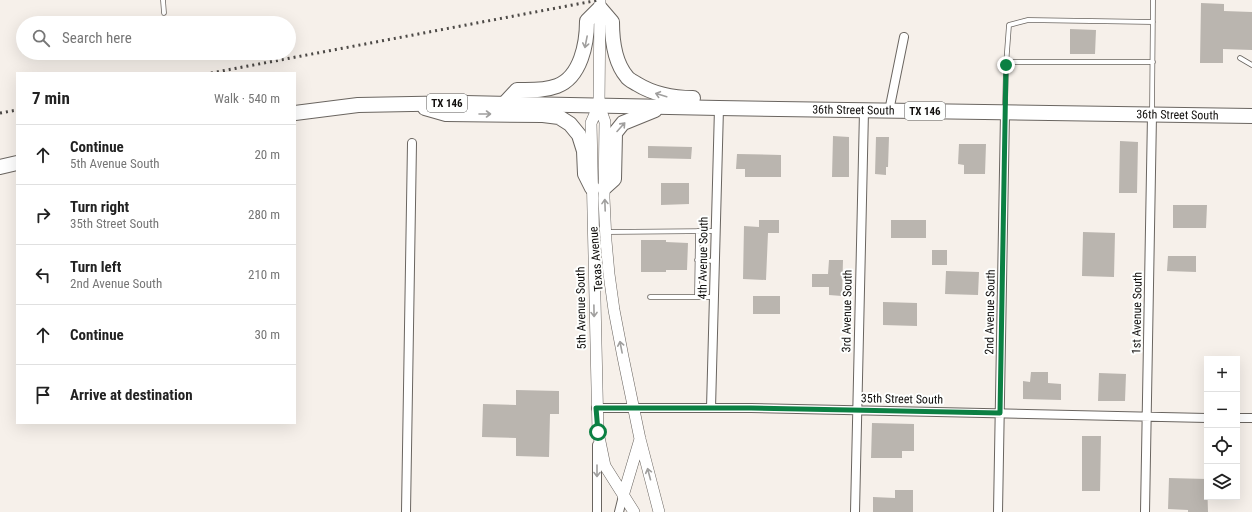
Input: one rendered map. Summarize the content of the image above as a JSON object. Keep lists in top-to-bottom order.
{
  "streets": {
    "highway": ["TX 146", "36th Street South"],
    "main road": ["Texas Avenue", "5th Avenue South"],
    "street": [
      "4th Avenue South",
      "3rd Avenue South",
      "2nd Avenue South",
      "1st Avenue South",
      "35th Street South"
    ]
  },
  "crossings": [
    ["TX 146", "36th Street South"],
    ["TX 146", "Texas Avenue"],
    ["TX 146", "5th Avenue South"],
    ["36th Street South", "4th Avenue South"],
    ["36th Street South", "5th Avenue South"],
    ["36th Street South", "3rd Avenue South"],
    ["36th Street South", "2nd Avenue South"],
    ["36th Street South", "1st Avenue South"],
    ["4th Avenue South", "35th Street South"],
    ["Texas Avenue", "5th Avenue South"],
    ["Texas Avenue", "35th Street South"],
    ["5th Avenue South", "35th Street South"],
    ["3rd Avenue South", "35th Street South"],
    ["2nd Avenue South", "35th Street South"],
    ["1st Avenue South", "35th Street South"]
  ],
  "one_way": ["Texas Avenue"],
  "page": {
    "search": "Search here",
    "heading": ["7 min", "Walk · 540 m"],
    "list": [
      ["Continue", "5th Avenue South", "20 m"],
      ["Turn right", "35th Street South", "280 m"],
      ["Turn left", "2nd Avenue South", "210 m"],
      ["Continue", "30 m"],
      "Arrive at destination"
    ],
    "map_buttons": ["+", "−"]
  }
}
